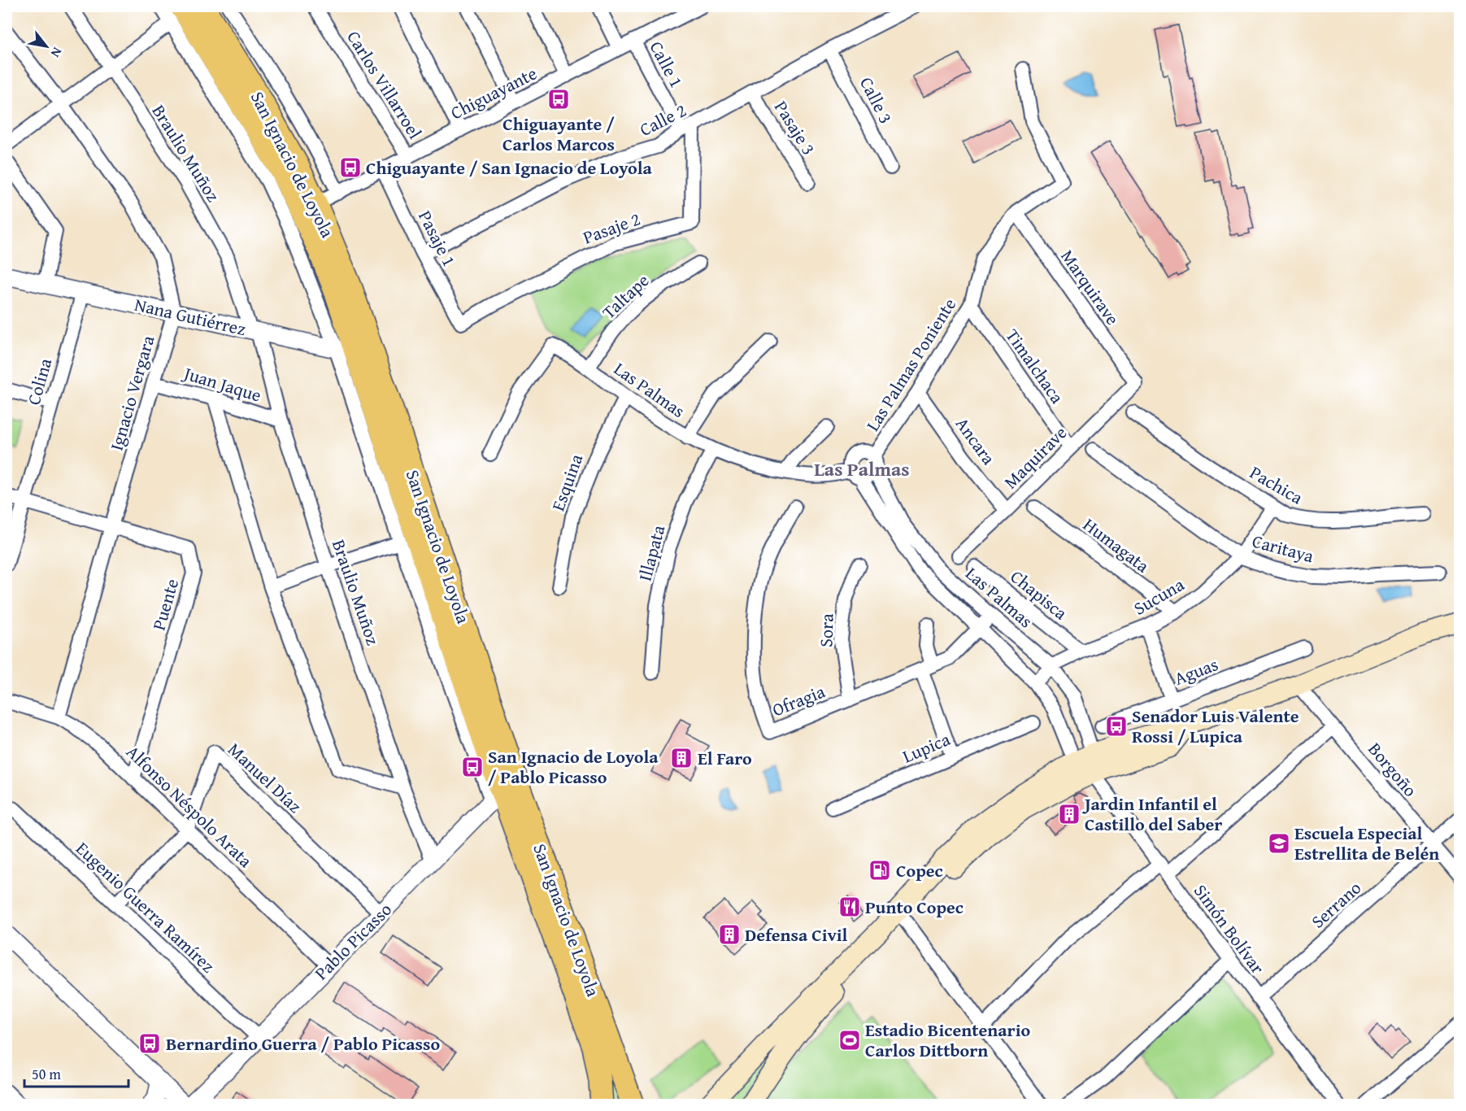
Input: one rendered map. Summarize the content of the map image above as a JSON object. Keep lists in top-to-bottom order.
{
  "streets": {
    "main road": ["San Ignacio de Loyola"],
    "street": [
      "Calle 1",
      "Carlos Villarroel",
      "Chiguayante",
      "Calle 3",
      "Calle 2",
      "Pasaje 3",
      "Braulio Muñoz",
      "Pasaje 2",
      "Pasaje 1",
      "Marquirave",
      "Taltape",
      "Nana Gutiérrez",
      "Las Palmas Poniente",
      "Timalchaca",
      "Colina",
      "Juan Jaque",
      "Las Palmas",
      "Ignacio Vergara",
      "Ancara",
      "Maquirave",
      "Esquina",
      "Pachica",
      "Humagata",
      "Caritaya",
      "Illapata",
      "Chapisca",
      "Sucuna",
      "Puente",
      "Sora",
      "Aguas",
      "Ofragia",
      "Lupica",
      "Borgoño",
      "Manuel Díaz",
      "Alfonso Néspolo Arata",
      "Serrano",
      "Eugenio Guerra Ramírez",
      "Simón Bolívar",
      "Pablo Picasso"
    ]
  },
  "crossings": [
    ["Calle 1", "Chiguayante"],
    ["Calle 1", "Calle 2"],
    ["Calle 1", "Pasaje 2"],
    ["Carlos Villarroel", "Chiguayante"],
    ["Chiguayante", "San Ignacio de Loyola"],
    ["Chiguayante", "Pasaje 1"],
    ["Calle 3", "Calle 2"],
    ["Calle 2", "Pasaje 3"],
    ["Calle 2", "Pasaje 2"],
    ["Calle 2", "Pasaje 1"],
    ["Braulio Muñoz", "Nana Gutiérrez"],
    ["Braulio Muñoz", "Juan Jaque"],
    ["Braulio Muñoz", "Pablo Picasso"],
    ["San Ignacio de Loyola", "Nana Gutiérrez"],
    ["San Ignacio de Loyola", "Pablo Picasso"],
    ["Pasaje 2", "Pasaje 1"],
    ["Marquirave", "Las Palmas Poniente"],
    ["Marquirave", "Maquirave"],
    ["Taltape", "Las Palmas"],
    ["Nana Gutiérrez", "Colina"],
    ["Nana Gutiérrez", "Ignacio Vergara"],
    ["Las Palmas Poniente", "Timalchaca"],
    ["Las Palmas Poniente", "Las Palmas"],
    ["Las Palmas Poniente", "Ancara"],
    ["Timalchaca", "Maquirave"],
    ["Colina", "Puente"],
    ["Juan Jaque", "Ignacio Vergara"],
    ["Las Palmas", "Esquina"],
    ["Las Palmas", "Illapata"],
    ["Las Palmas", "Sucuna"],
    ["Las Palmas", "Ofragia"],
    ["Las Palmas", "Simón Bolívar"],
    ["Ignacio Vergara", "Puente"],
    ["Ignacio Vergara", "Alfonso Néspolo Arata"],
    ["Ancara", "Maquirave"],
    ["Pachica", "Sucuna"],
    ["Humagata", "Sucuna"],
    ["Caritaya", "Sucuna"],
    ["Chapisca", "Sucuna"],
    ["Puente", "Alfonso Néspolo Arata"],
    ["Sora", "Ofragia"],
    ["Borgoño", "Serrano"],
    ["Manuel Díaz", "Alfonso Néspolo Arata"],
    ["Manuel Díaz", "Eugenio Guerra Ramírez"],
    ["Manuel Díaz", "Pablo Picasso"],
    ["Alfonso Néspolo Arata", "Pablo Picasso"],
    ["Serrano", "Simón Bolívar"],
    ["Eugenio Guerra Ramírez", "Pablo Picasso"]
  ],
  "districts": ["Las Palmas"],
  "places": {
    "bus stop": [
      "Chiguayante / Carlos Marcos",
      "Chiguayante / San Ignacio de Loyola",
      "Senador Luis Valente Rossi / Lupica",
      "San Ignacio de Loyola / Pablo Picasso",
      "Bernardino Guerra / Pablo Picasso"
    ],
    "building": ["El Faro", "Jardin Infantil el Castillo del Saber", "Defensa Civil"],
    "school or university": ["Escuela Especial Estrellita de Belén"],
    "fuel station": ["Copec"],
    "restaurant": ["Punto Copec"],
    "sports": ["Estadio Bicentenario Carlos Dittborn"]
  },
  "scale_bar": "50 m",
  "north": "bottom right"
}
